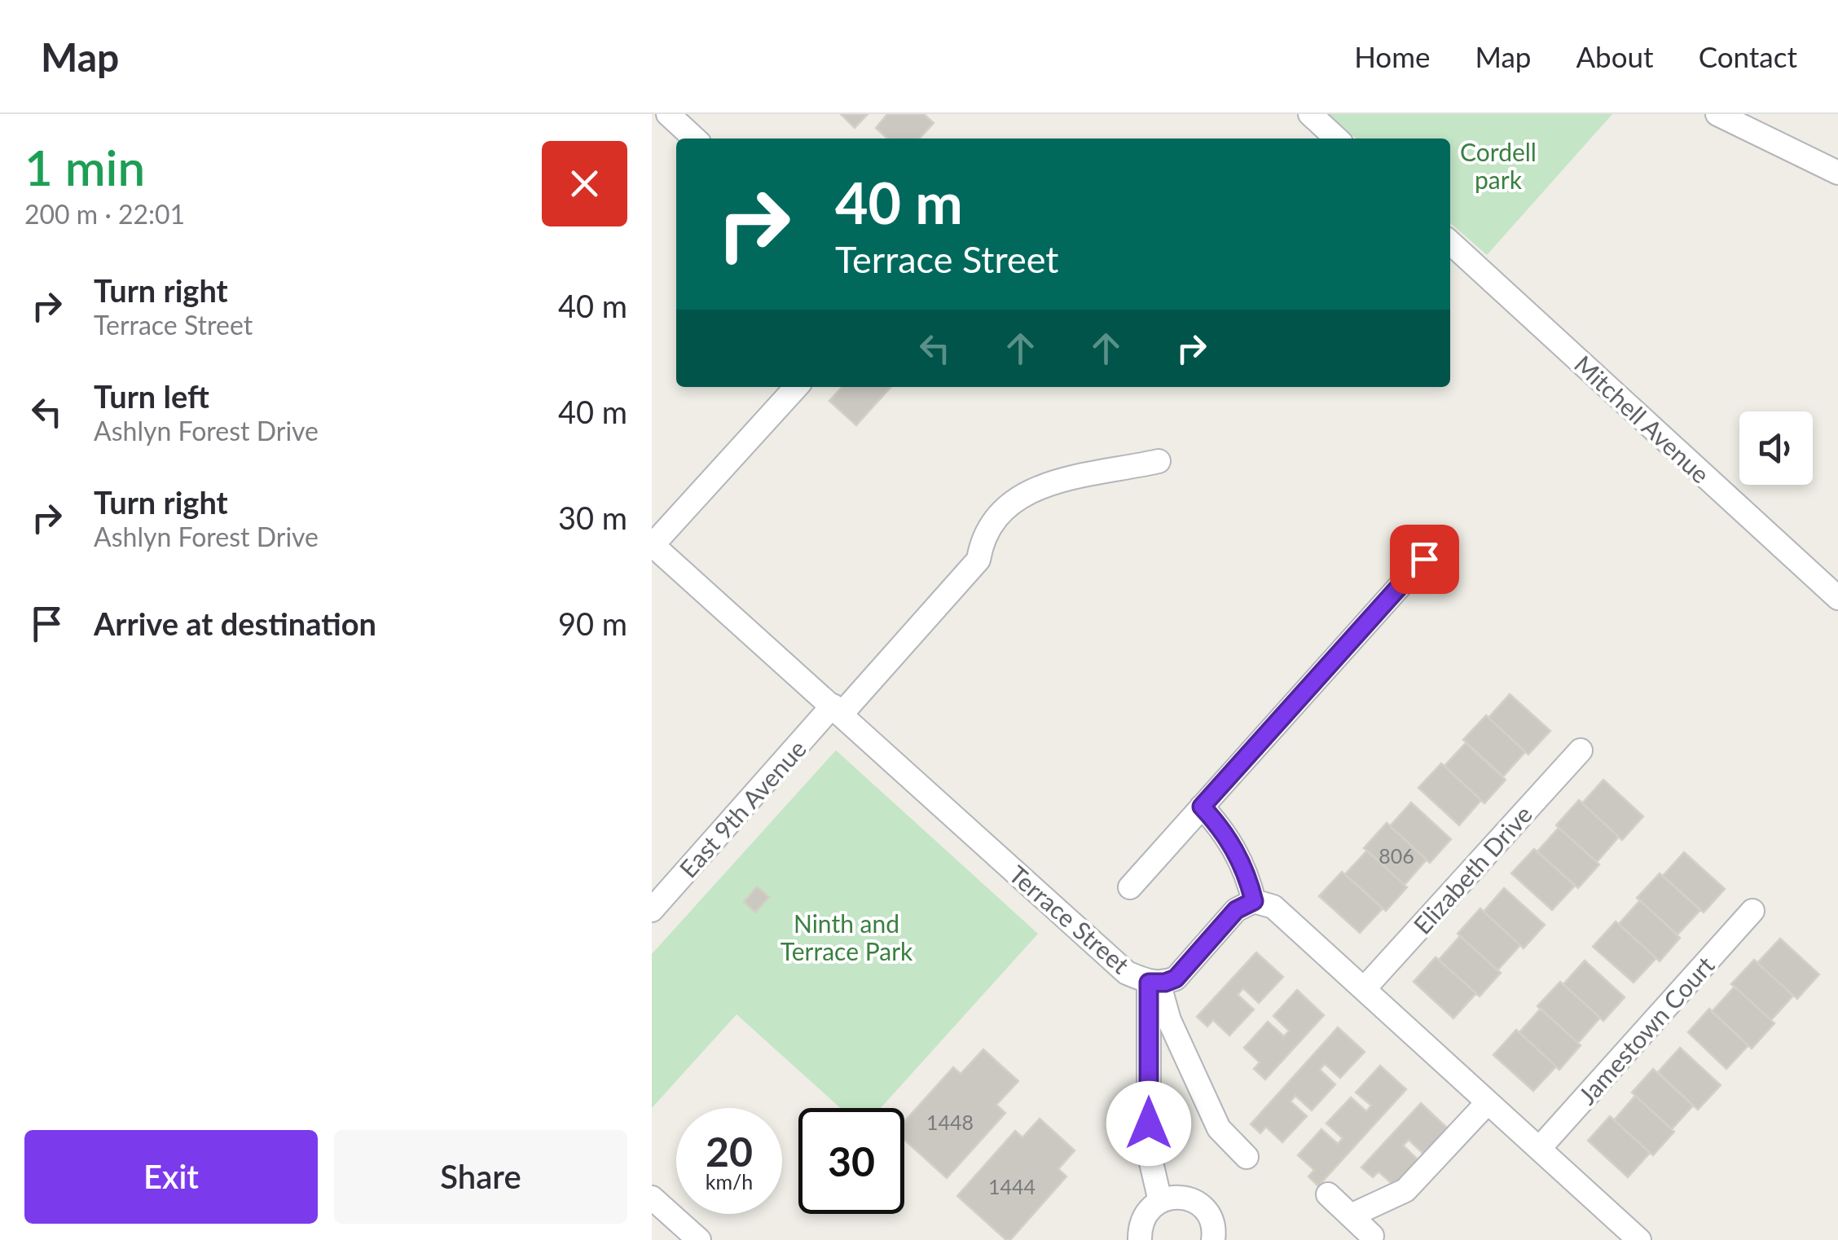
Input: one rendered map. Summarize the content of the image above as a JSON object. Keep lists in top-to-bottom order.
{
  "streets": {
    "street": [
      "Mitchell Avenue",
      "East 9th Avenue",
      "Elizabeth Drive",
      "Terrace Street",
      "Jamestown Court"
    ]
  },
  "crossings": [
    ["East 9th Avenue", "Terrace Street"]
  ],
  "parks": ["Cordell park", "Ninth and Terrace Park"],
  "house_numbers": ["806", "1448", "1444"],
  "page": {
    "header": "Map",
    "nav": [
      "Home",
      "Map",
      "About",
      "Contact"
    ],
    "heading": ["1 min", "200 m · 22:01"],
    "turn": ["40 m", "Terrace Street"],
    "list": [
      {
        "name": "Turn right",
        "note": "Terrace Street",
        "value": "40 m"
      },
      {
        "name": "Turn left",
        "note": "Ashlyn Forest Drive",
        "value": "40 m"
      },
      {
        "name": "Turn right",
        "note": "Ashlyn Forest Drive",
        "value": "30 m"
      },
      {
        "name": "Arrive at destination",
        "value": "90 m"
      }
    ],
    "speed": "20 km/h",
    "limit": "30",
    "buttons": ["Exit", "Share"]
  }
}
